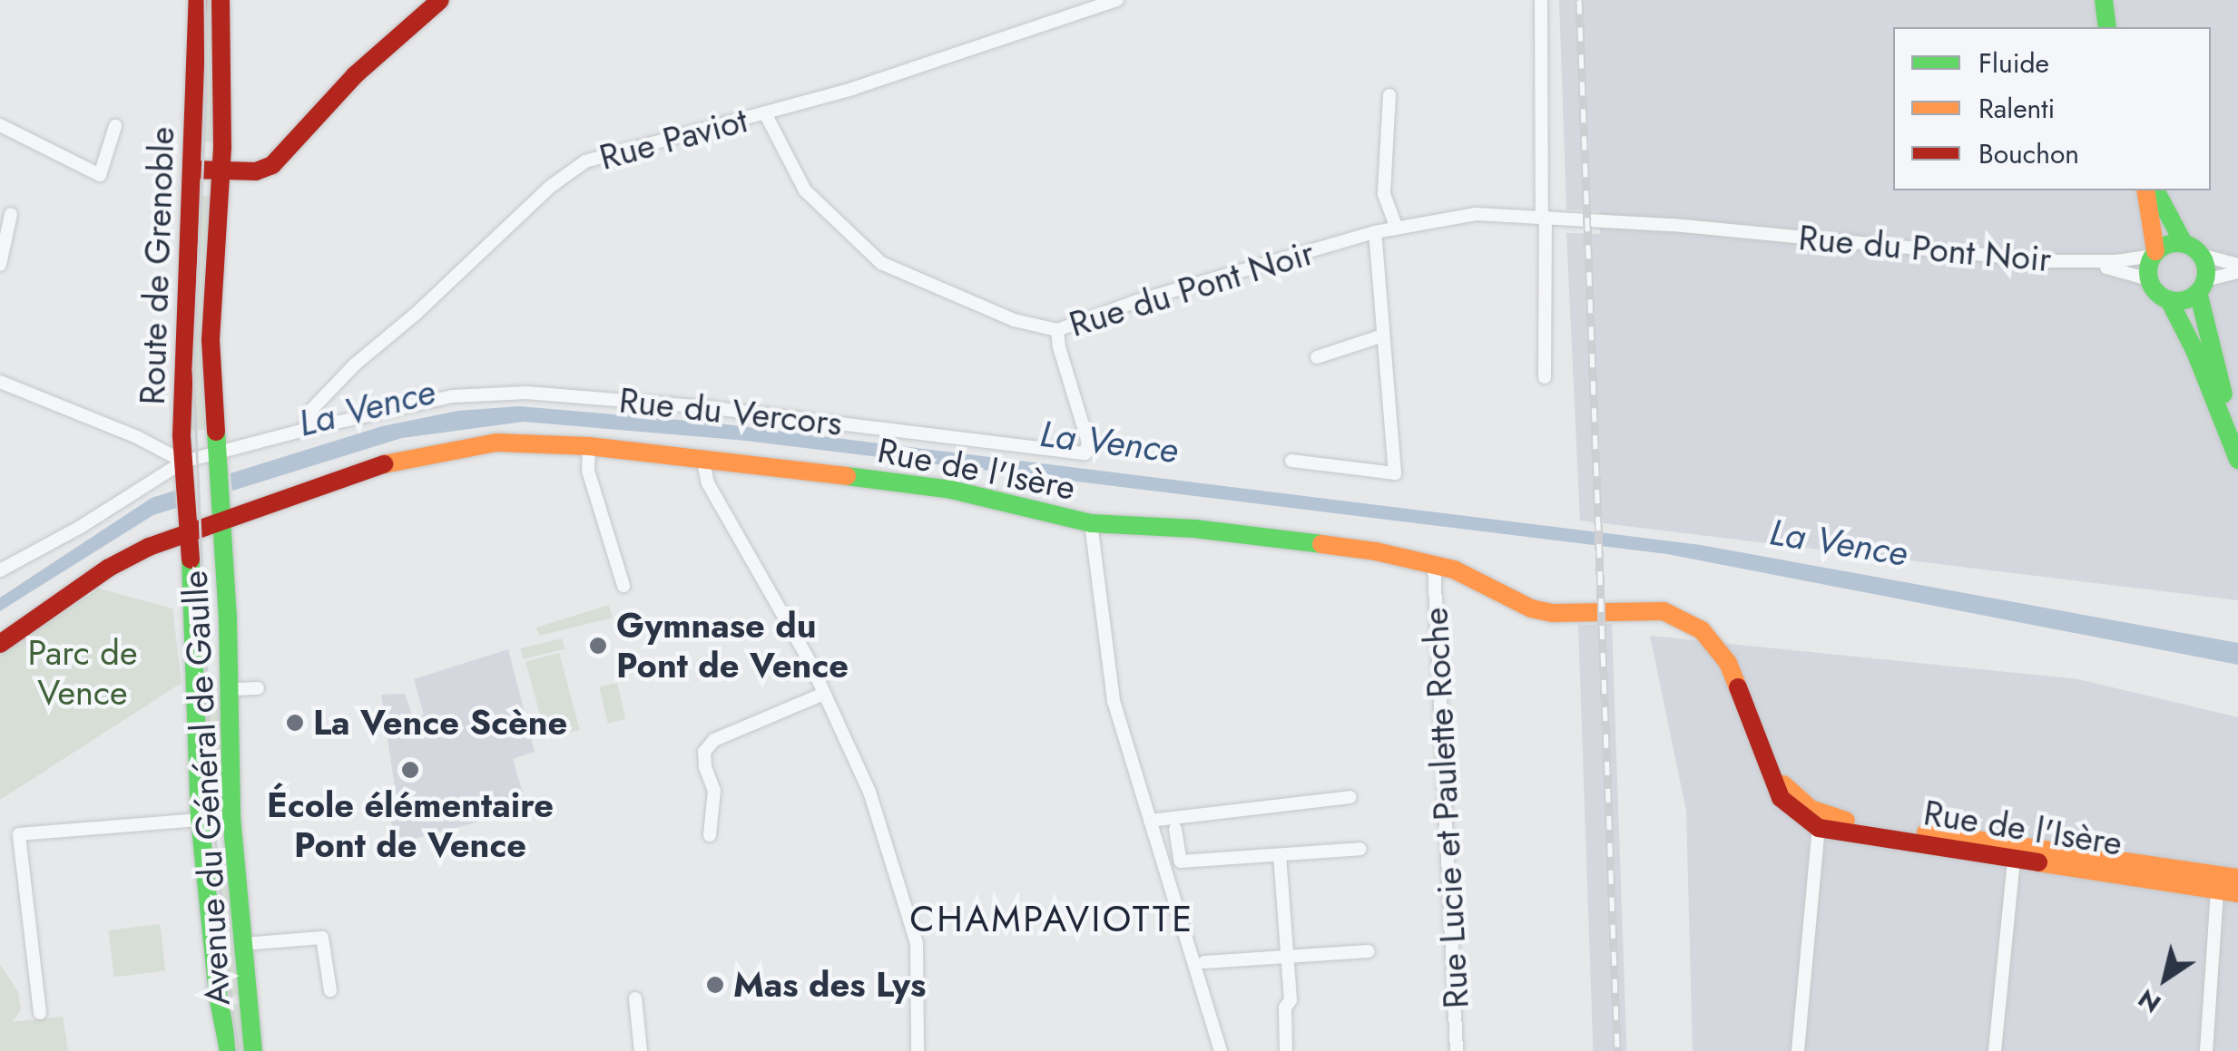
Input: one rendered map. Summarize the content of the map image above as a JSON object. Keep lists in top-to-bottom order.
{
  "streets": {
    "street": [
      "Rue Paviot",
      "Rue du Pont Noir",
      "Route de Grenoble",
      "Rue du Vercors",
      "Rue de l'Isère",
      "Avenue du Général de Gaulle",
      "Rue Lucie et Paulette Roche"
    ]
  },
  "crossings": [
    ["Rue Paviot", "Rue du Pont Noir"],
    ["Rue Paviot", "Rue du Vercors"],
    ["Rue du Pont Noir", "Rue du Vercors"],
    ["Route de Grenoble", "Rue de l'Isère"],
    ["Route de Grenoble", "Avenue du Général de Gaulle"],
    ["Rue de l'Isère", "Avenue du Général de Gaulle"],
    ["Rue de l'Isère", "Rue Lucie et Paulette Roche"]
  ],
  "districts": ["CHAMPAVIOTTE"],
  "water": ["La Vence"],
  "parks": ["Parc de Vence"],
  "places": [
    "Gymnase du Pont de Vence",
    "La Vence Scène",
    "École élémentaire Pont de Vence",
    "Mas des Lys"
  ],
  "legend": ["Fluide", "Ralenti", "Bouchon"],
  "north": "bottom left"
}
